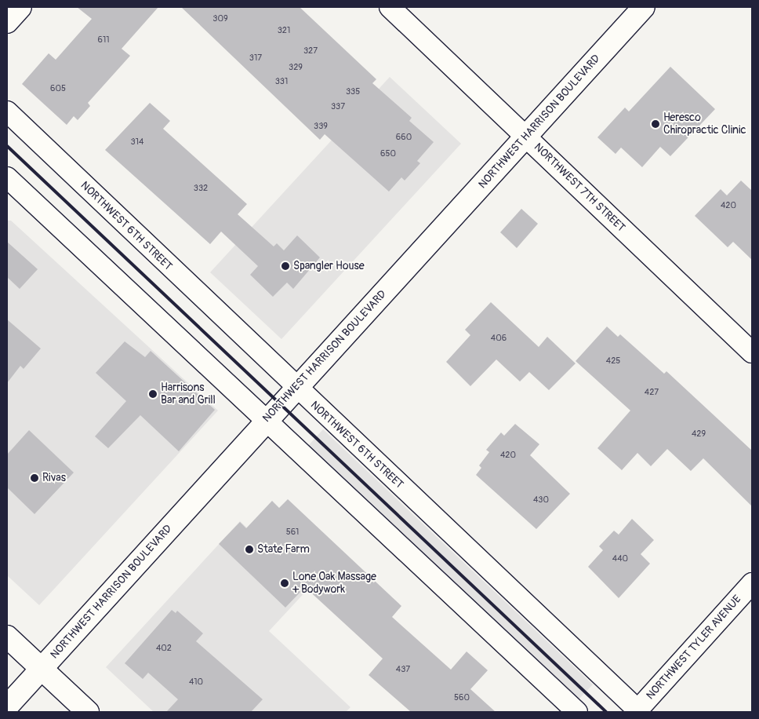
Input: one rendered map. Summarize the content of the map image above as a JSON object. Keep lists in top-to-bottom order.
{
  "streets": {
    "main road": ["NORTHWEST HARRISON BOULEVARD"],
    "street": ["NORTHWEST 7TH STREET", "NORTHWEST 6TH STREET", "NORTHWEST TYLER AVENUE"]
  },
  "crossings": [
    ["NORTHWEST HARRISON BOULEVARD", "NORTHWEST 7TH STREET"],
    ["NORTHWEST HARRISON BOULEVARD", "NORTHWEST 6TH STREET"],
    ["NORTHWEST 6TH STREET", "NORTHWEST TYLER AVENUE"]
  ],
  "places": [
    "Heresco Chiropractic Clinic",
    "Spangler House",
    "Harrisons Bar and Grill",
    "Rivas",
    "State Farm",
    "Lone Oak Massage + Bodywork"
  ],
  "house_numbers": [
    "309",
    "321",
    "611",
    "327",
    "317",
    "329",
    "331",
    "605",
    "335",
    "337",
    "339",
    "660",
    "314",
    "650",
    "332",
    "420",
    "406",
    "425",
    "427",
    "429",
    "420",
    "430",
    "561",
    "440",
    "402",
    "437",
    "410",
    "560"
  ]
}
